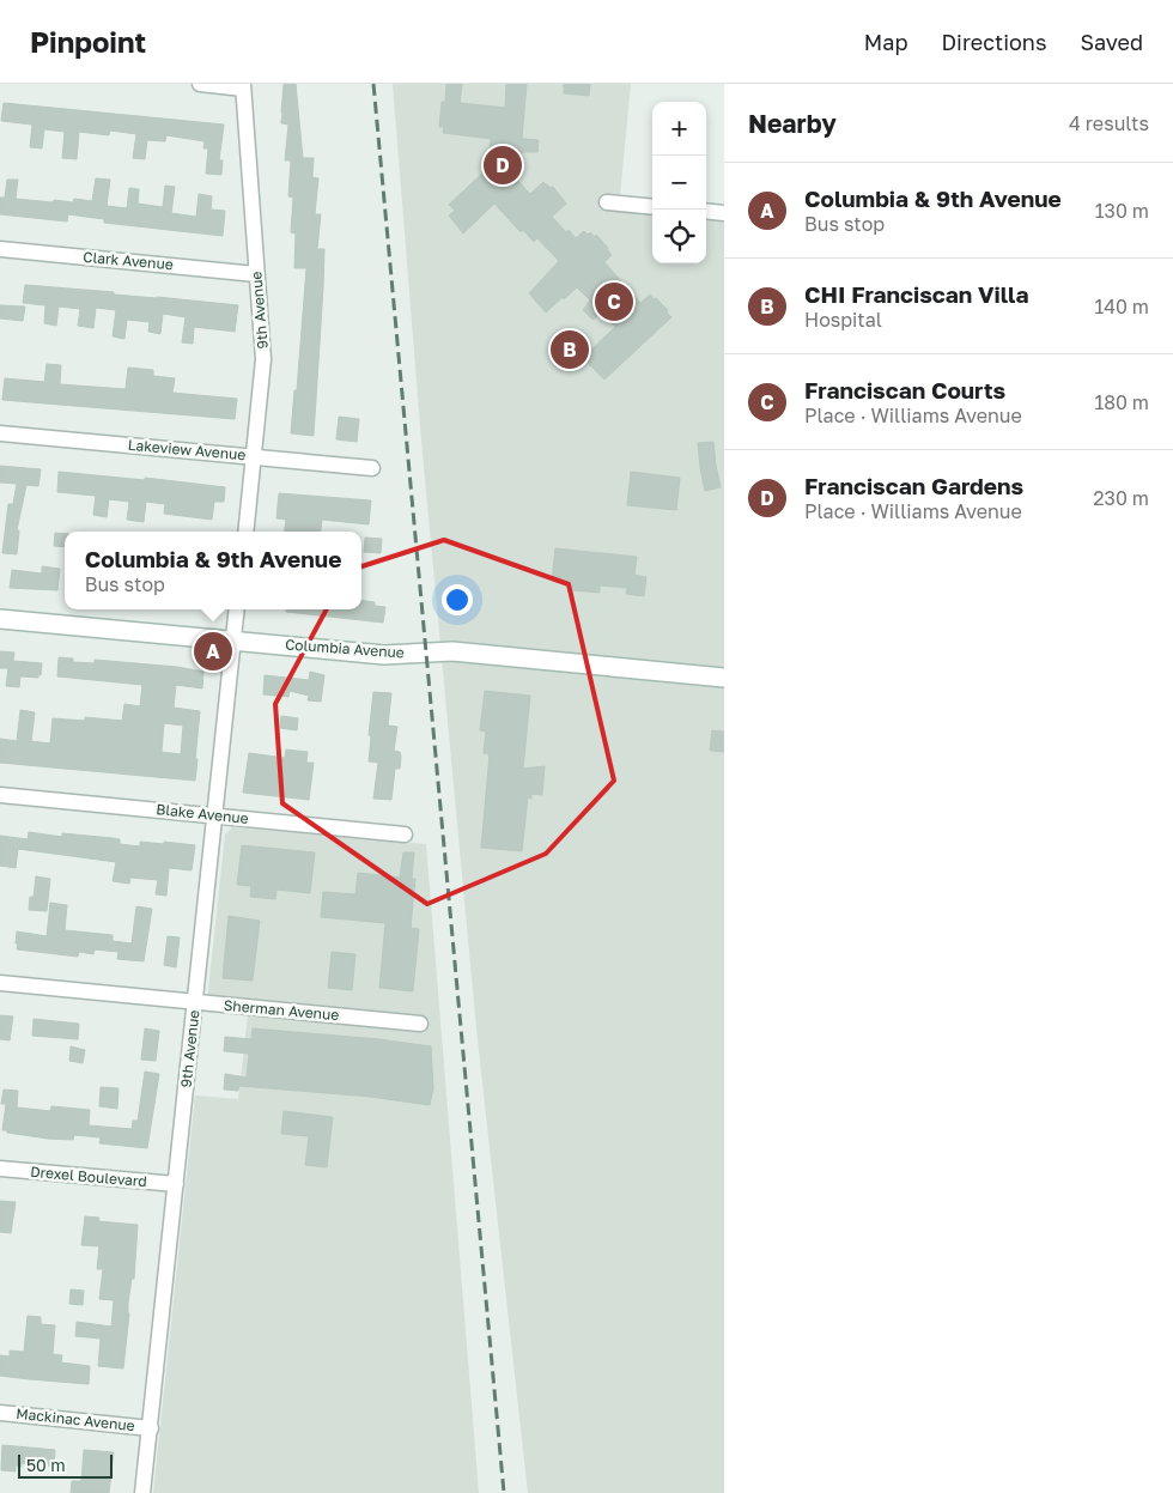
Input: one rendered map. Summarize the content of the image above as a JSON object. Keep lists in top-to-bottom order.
{
  "streets": {
    "street": [
      "Clark Avenue",
      "9th Avenue",
      "Lakeview Avenue",
      "Columbia Avenue",
      "Blake Avenue",
      "Sherman Avenue",
      "Drexel Boulevard",
      "Mackinac Avenue"
    ]
  },
  "crossings": [
    ["Clark Avenue", "9th Avenue"],
    ["9th Avenue", "Lakeview Avenue"],
    ["9th Avenue", "Columbia Avenue"],
    ["9th Avenue", "Blake Avenue"],
    ["9th Avenue", "Sherman Avenue"],
    ["9th Avenue", "Drexel Boulevard"],
    ["9th Avenue", "Mackinac Avenue"]
  ],
  "scale_bar": "50 m",
  "page": {
    "header": "Pinpoint",
    "nav": ["Map", "Directions", "Saved"],
    "heading": ["Nearby", "4 results"],
    "map_buttons": ["+", "−"],
    "pins": [
      "D",
      "C",
      "B",
      "A"
    ],
    "list": [
      {
        "mark": "A",
        "name": "Columbia & 9th Avenue",
        "note": "Bus stop",
        "value": "130 m"
      },
      {
        "mark": "B",
        "name": "CHI Franciscan Villa",
        "note": "Hospital",
        "value": "140 m"
      },
      {
        "mark": "C",
        "name": "Franciscan Courts",
        "note": "Place · Williams Avenue",
        "value": "180 m"
      },
      {
        "mark": "D",
        "name": "Franciscan Gardens",
        "note": "Place · Williams Avenue",
        "value": "230 m"
      }
    ],
    "popup": ["Columbia & 9th Avenue", "Bus stop"],
    "scale": "50 m"
  }
}
